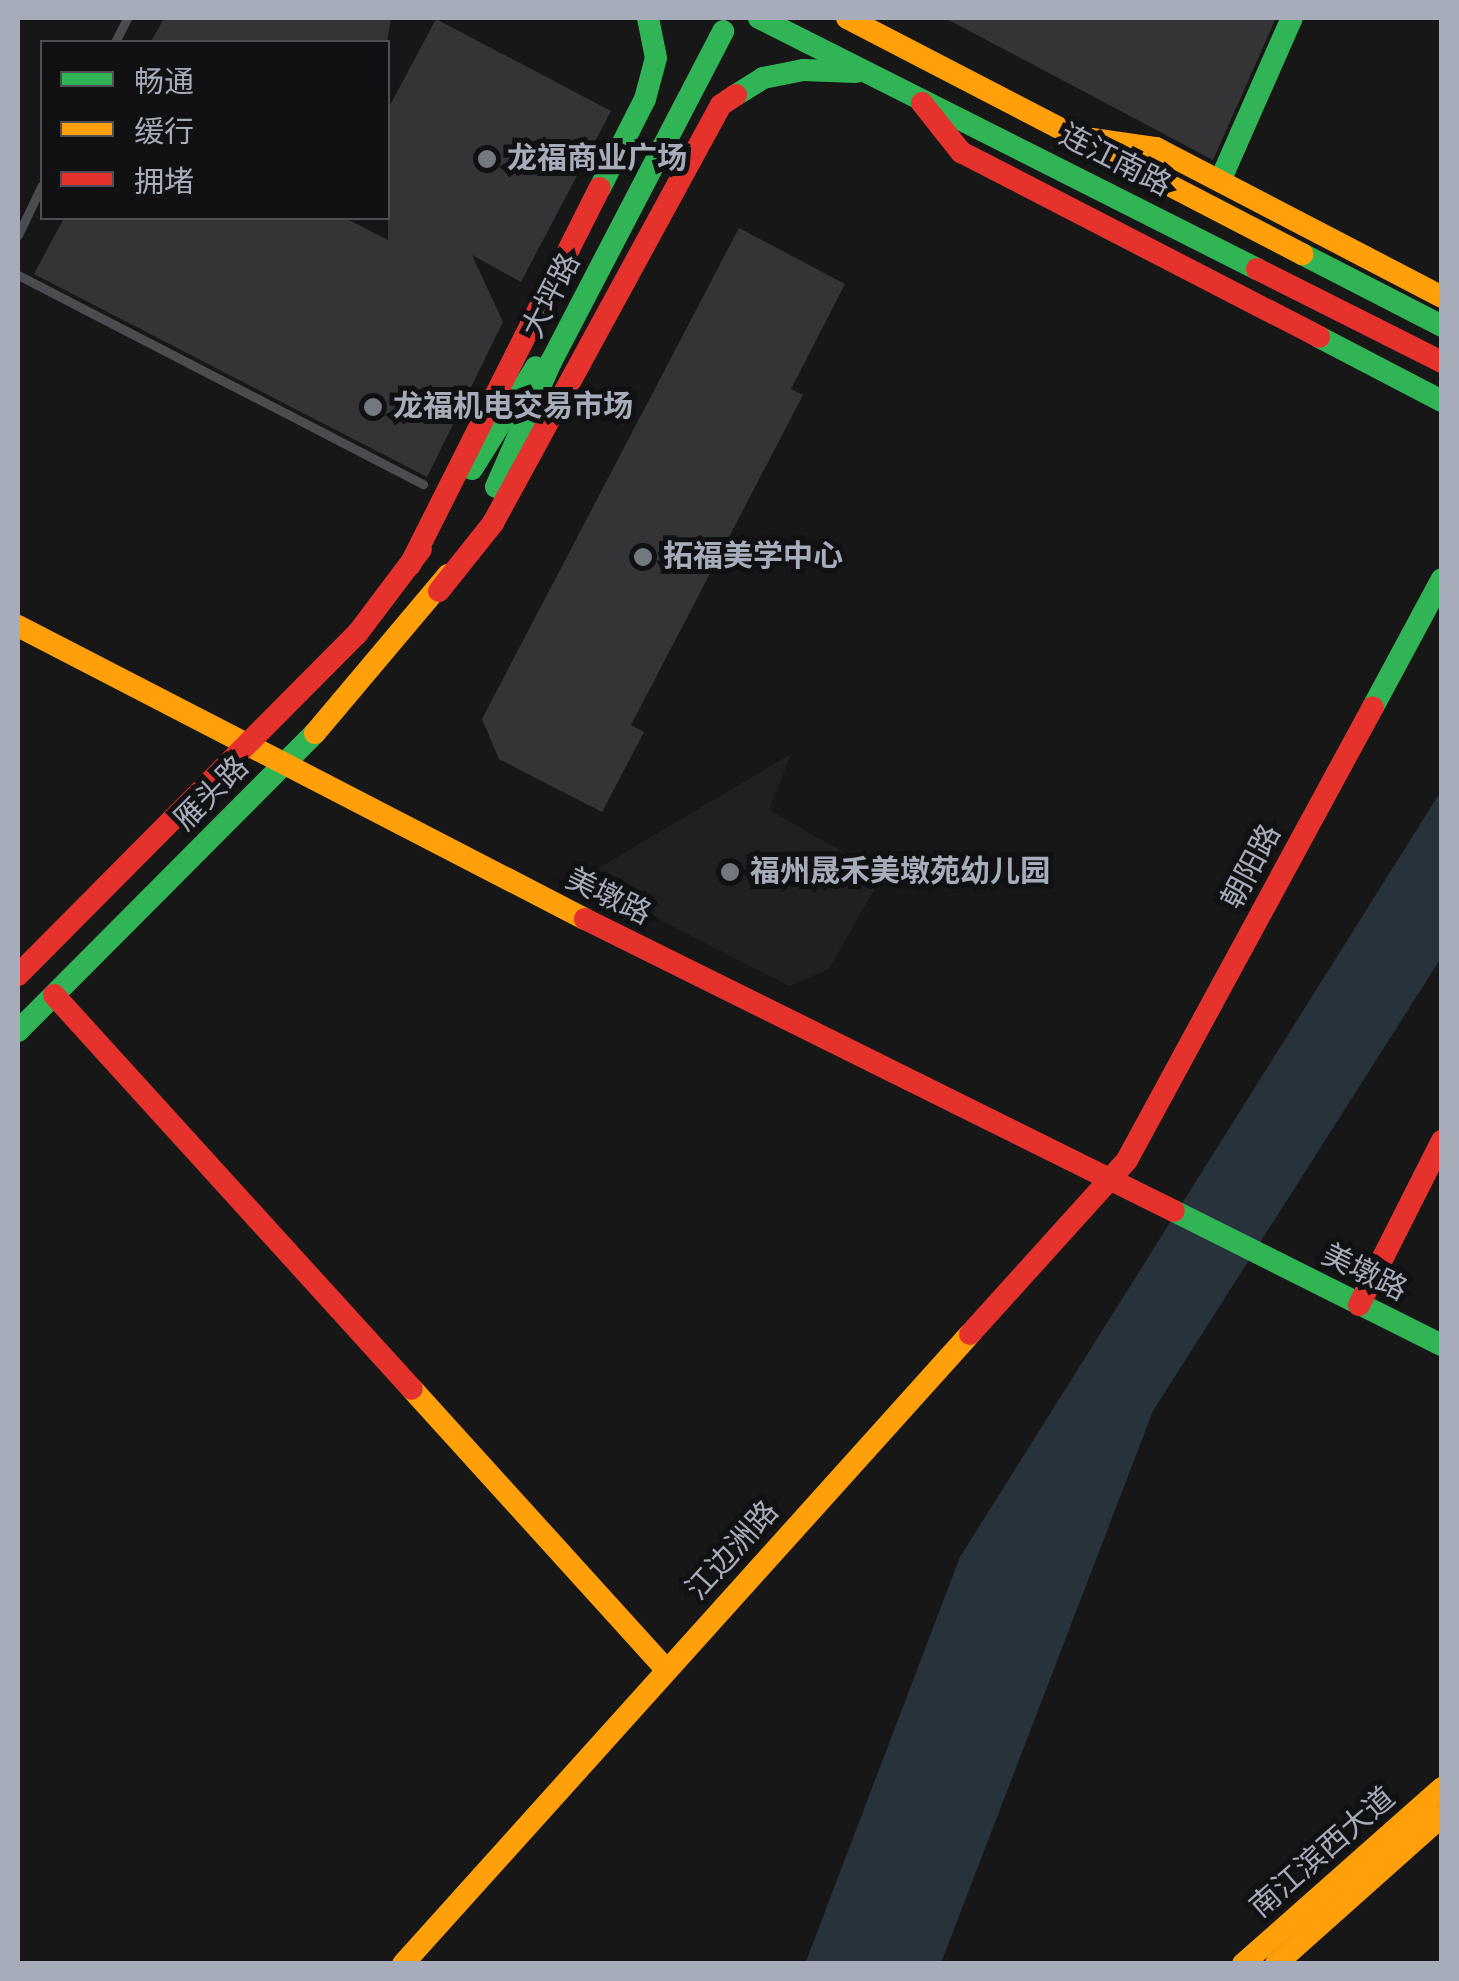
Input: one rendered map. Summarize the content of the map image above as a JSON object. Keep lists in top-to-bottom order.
{
  "streets": {
    "main road": [
      "连江南路",
      "大坪路",
      "雁头路",
      "朝阳路",
      "美墩路",
      "江边洲路",
      "南江滨西大道"
    ]
  },
  "crossings": [
    ["大坪路", "雁头路"],
    ["雁头路", "美墩路"],
    ["朝阳路", "美墩路"],
    ["朝阳路", "江边洲路"],
    ["美墩路", "江边洲路"]
  ],
  "places": [
    "龙福商业广场",
    "龙福机电交易市场",
    "拓福美学中心",
    "福州晟禾美墩苑幼儿园"
  ],
  "legend": ["畅通", "缓行", "拥堵"]
}
